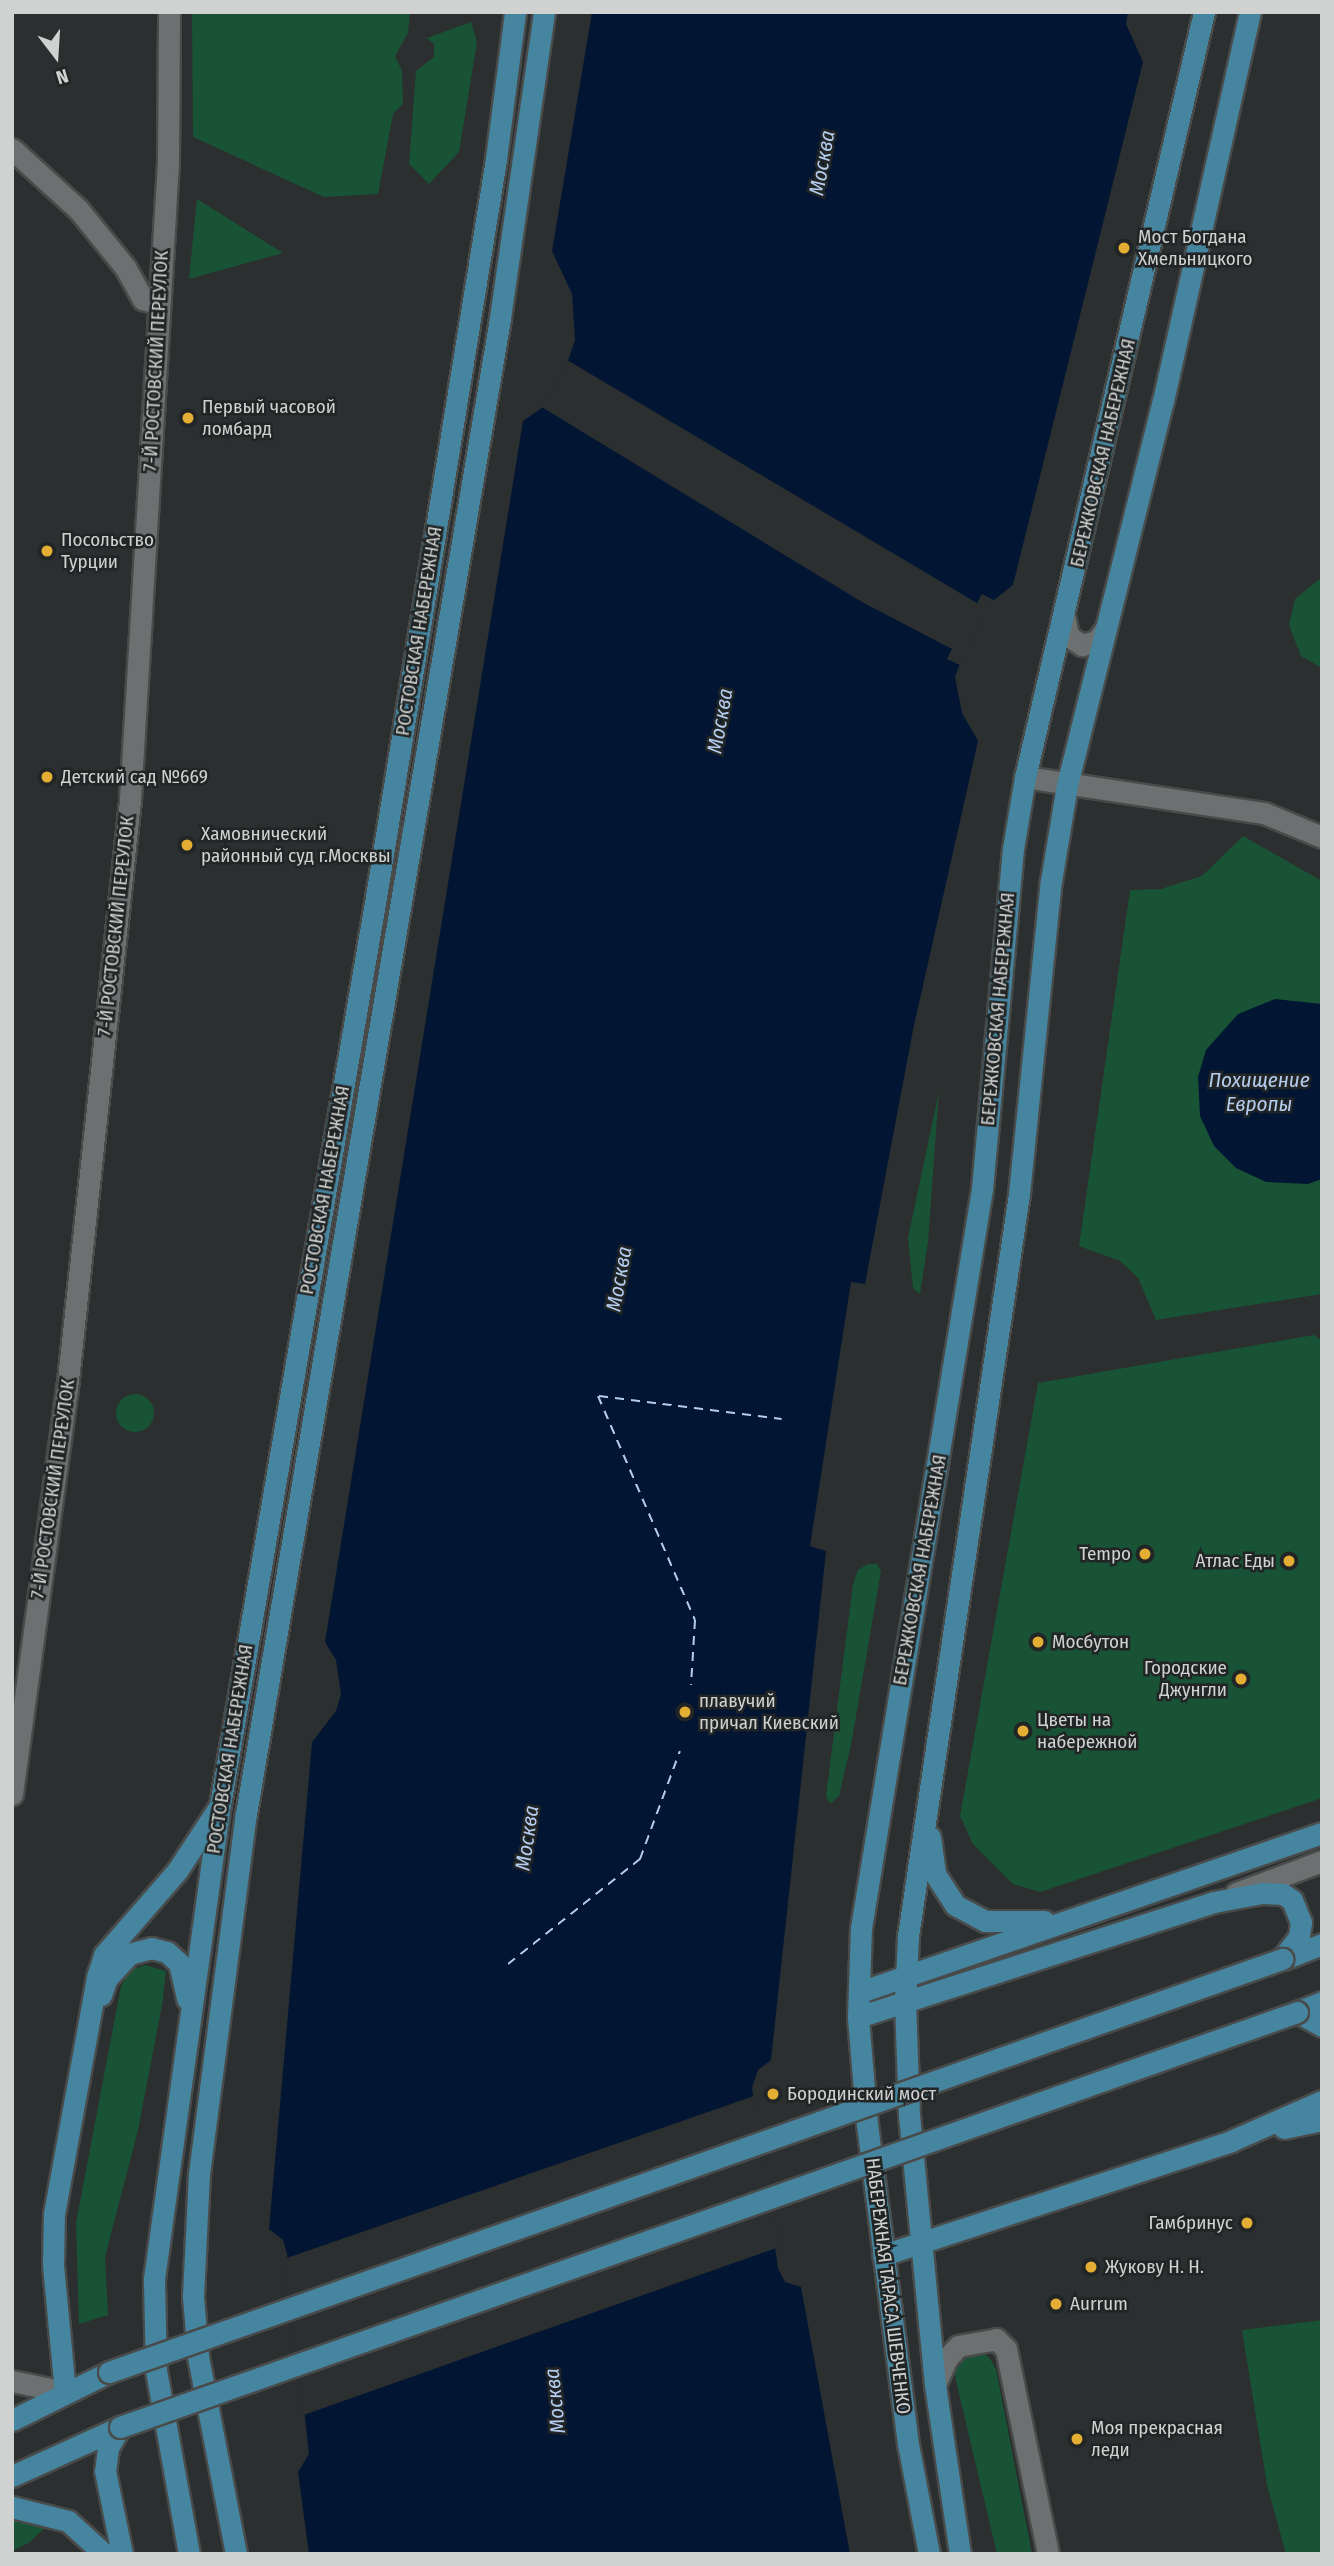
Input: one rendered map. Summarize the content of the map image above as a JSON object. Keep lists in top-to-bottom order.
{
  "streets": {
    "main road": ["БЕРЕЖКОВСКАЯ НАБЕРЕЖНАЯ", "РОСТОВСКАЯ НАБЕРЕЖНАЯ", "НАБЕРЕЖНАЯ ТАРАСА ШЕВЧЕНКО"],
    "street": ["7-Й РОСТОВСКИЙ ПЕРЕУЛОК"]
  },
  "crossings": [
    ["БЕРЕЖКОВСКАЯ НАБЕРЕЖНАЯ", "НАБЕРЕЖНАЯ ТАРАСА ШЕВЧЕНКО"]
  ],
  "water": ["Москва", "Похищение Европы"],
  "places": [
    "Мост Богдана Хмельницкого",
    "Первый часовой ломбард",
    "Посольство Турции",
    "Детский сад №669",
    "Хамовнический районный суд г.Москвы",
    "Tempo",
    "Атлас Еды",
    "Мосбутон",
    "Городские Джунгли",
    "плавучий причал Киевский",
    "Цветы на набережной",
    "Бородинский мост",
    "Гамбринус",
    "Жукову Н. Н.",
    "Aurrum",
    "Моя прекрасная леди"
  ],
  "north": "bottom"
}
